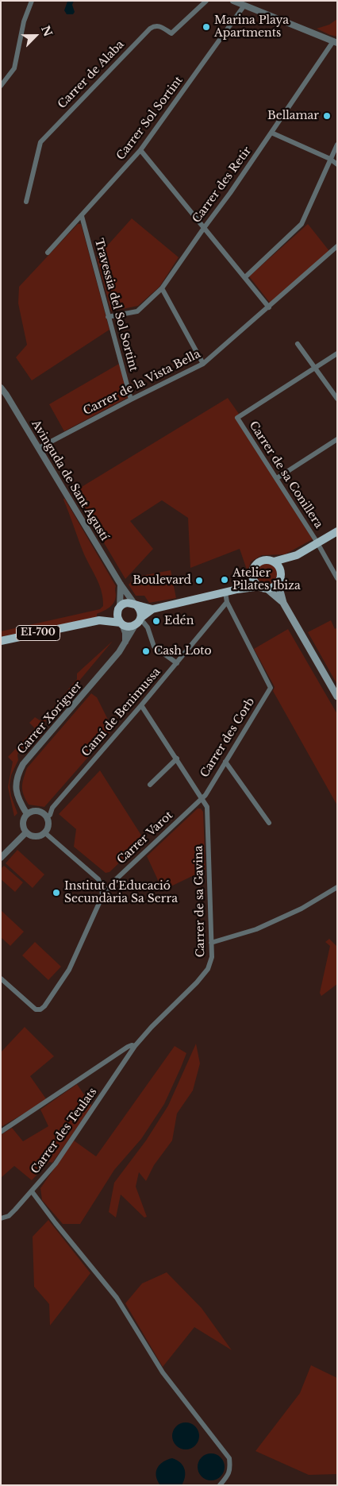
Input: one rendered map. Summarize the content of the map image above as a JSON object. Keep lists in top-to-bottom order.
{
  "streets": {
    "main road": ["EI-700"],
    "street": [
      "Carrer de Alaba",
      "Carrer Sol Sortint",
      "Carrer des Retir",
      "Travessia del Sol Sortint",
      "Carrer de la Vista Bella",
      "Carrer de sa Conillera",
      "Avinguda de Sant Agustí",
      "Camí de Benimussa",
      "Carrer Xoriguer",
      "Carrer des Corb",
      "Carrer Varot",
      "Carrer de sa Gavina",
      "Carrer des Teulats"
    ]
  },
  "crossings": [
    ["Carrer Sol Sortint", "Travessia del Sol Sortint"],
    ["Carrer des Retir", "Travessia del Sol Sortint"],
    ["Travessia del Sol Sortint", "Carrer de la Vista Bella"],
    ["Carrer de la Vista Bella", "Avinguda de Sant Agustí"],
    ["Carrer de sa Conillera", "EI-700"],
    ["Avinguda de Sant Agustí", "EI-700"],
    ["Avinguda de Sant Agustí", "Carrer Xoriguer"],
    ["EI-700", "Carrer Xoriguer"],
    ["Camí de Benimussa", "Carrer Xoriguer"],
    ["Camí de Benimussa", "Carrer des Corb"],
    ["Camí de Benimussa", "Carrer de sa Gavina"],
    ["Carrer des Corb", "Carrer Varot"],
    ["Carrer des Corb", "Carrer de sa Gavina"],
    ["Carrer Varot", "Carrer de sa Gavina"],
    ["Carrer de sa Gavina", "Carrer des Teulats"]
  ],
  "places": [
    "Marina Playa Apartments",
    "Bellamar",
    "Atelier Pilates Ibiza",
    "Boulevard",
    "Edén",
    "Cash Loto",
    "Institut d'Educació Secundària Sa Serra"
  ],
  "north": "top right"
}
